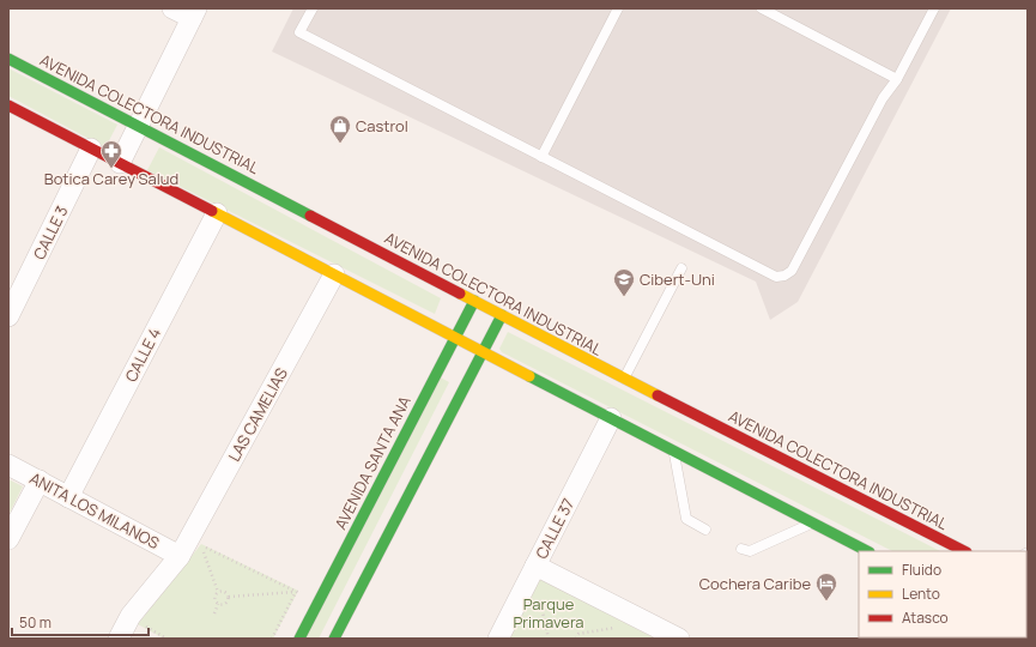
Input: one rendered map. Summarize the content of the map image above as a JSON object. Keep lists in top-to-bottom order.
{
  "streets": {
    "main road": ["AVENIDA COLECTORA INDUSTRIAL", "AVENIDA SANTA ANA"],
    "street": [
      "CALLE 3",
      "CALLE 4",
      "LAS CAMELIAS",
      "ANITA LOS MILANOS",
      "CALLE 37"
    ]
  },
  "crossings": [
    ["AVENIDA COLECTORA INDUSTRIAL", "AVENIDA SANTA ANA"],
    ["CALLE 4", "ANITA LOS MILANOS"],
    ["LAS CAMELIAS", "ANITA LOS MILANOS"]
  ],
  "parks": ["Parque Primavera"],
  "places": {
    "shop": ["Castrol"],
    "pharmacy": ["Botica Carey Salud"],
    "school or university": ["Cibert-Uni"],
    "hotel": ["Cochera Caribe"]
  },
  "legend": ["Fluido", "Lento", "Atasco"],
  "scale_bar": "50 m"
}
